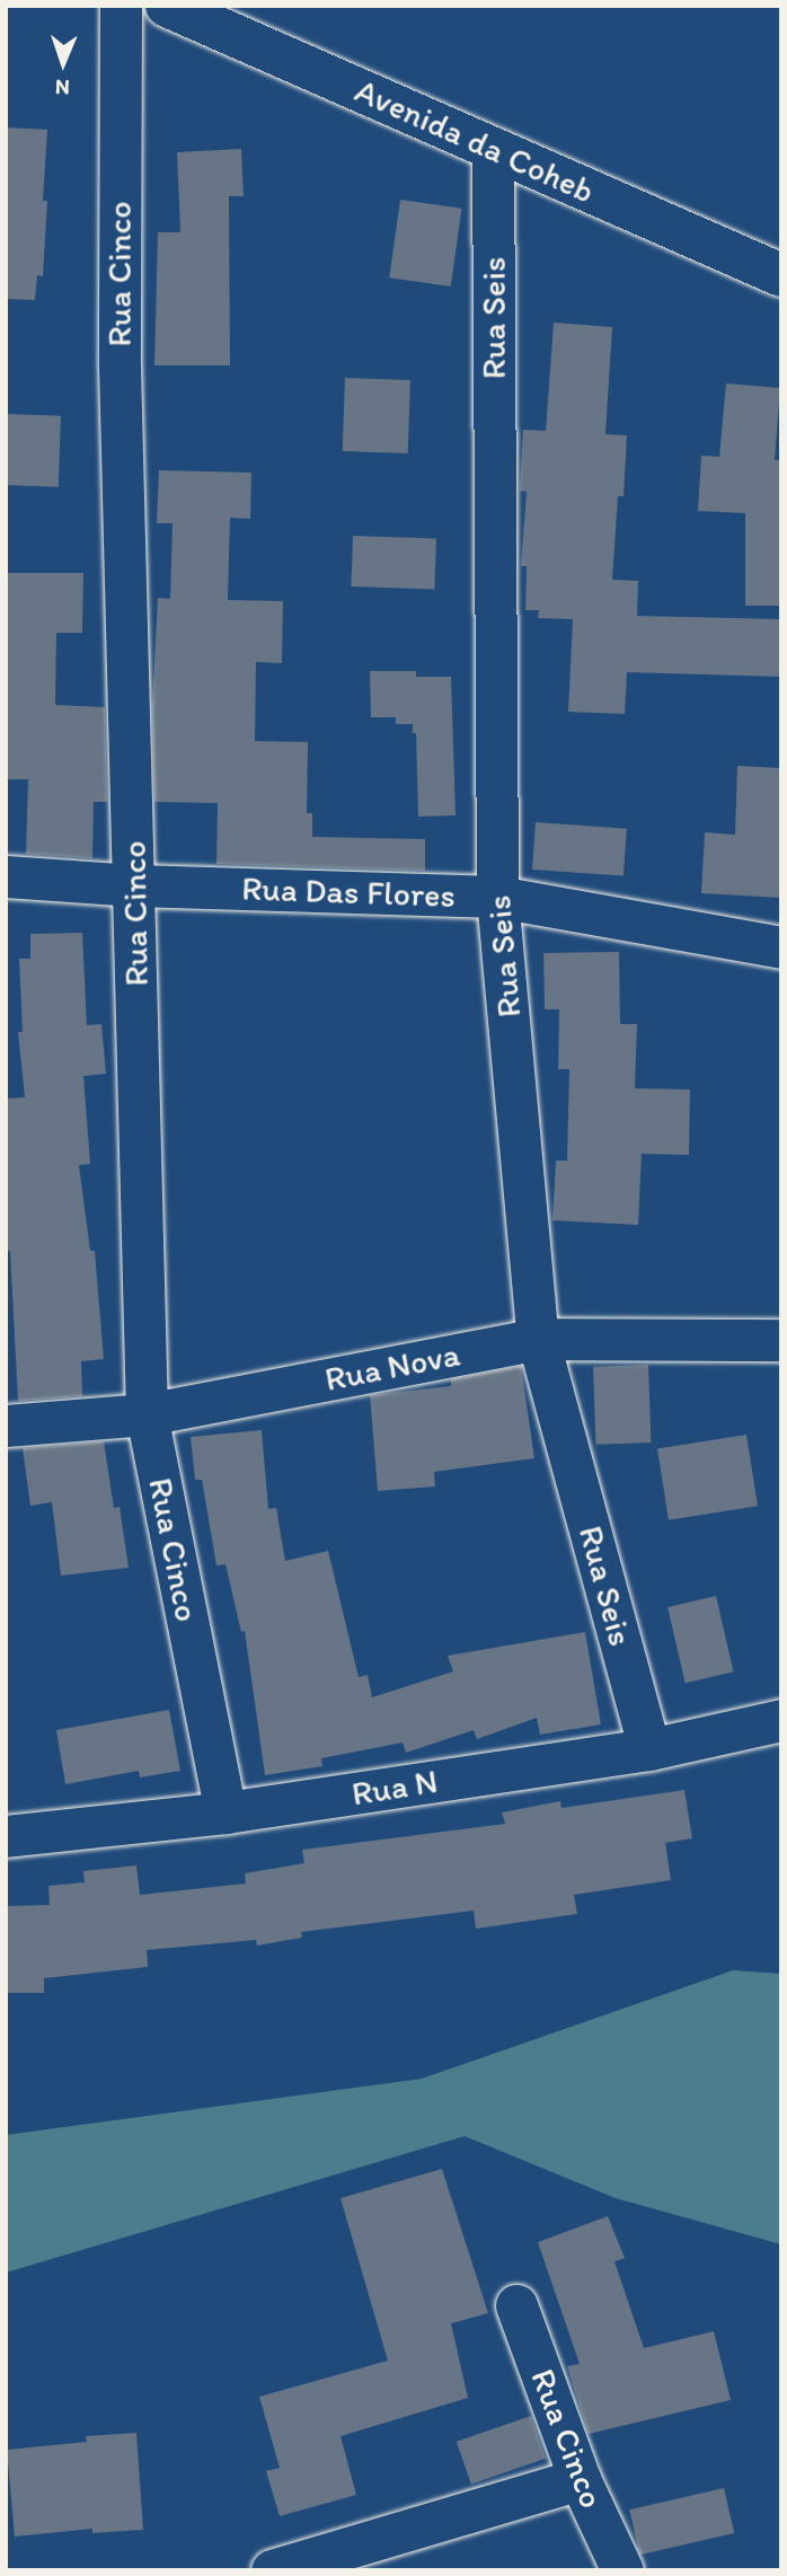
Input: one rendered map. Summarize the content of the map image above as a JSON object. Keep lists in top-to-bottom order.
{
  "streets": {
    "main road": ["Avenida da Coheb"],
    "street": [
      "Rua Cinco",
      "Rua Seis",
      "Rua Das Flores",
      "Rua Nova",
      "Rua N"
    ]
  },
  "crossings": [
    ["Avenida da Coheb", "Rua Seis"],
    ["Rua Cinco", "Rua Das Flores"],
    ["Rua Cinco", "Rua Nova"],
    ["Rua Cinco", "Rua N"],
    ["Rua Seis", "Rua Das Flores"],
    ["Rua Seis", "Rua Nova"],
    ["Rua Seis", "Rua N"]
  ],
  "north": "bottom"
}
